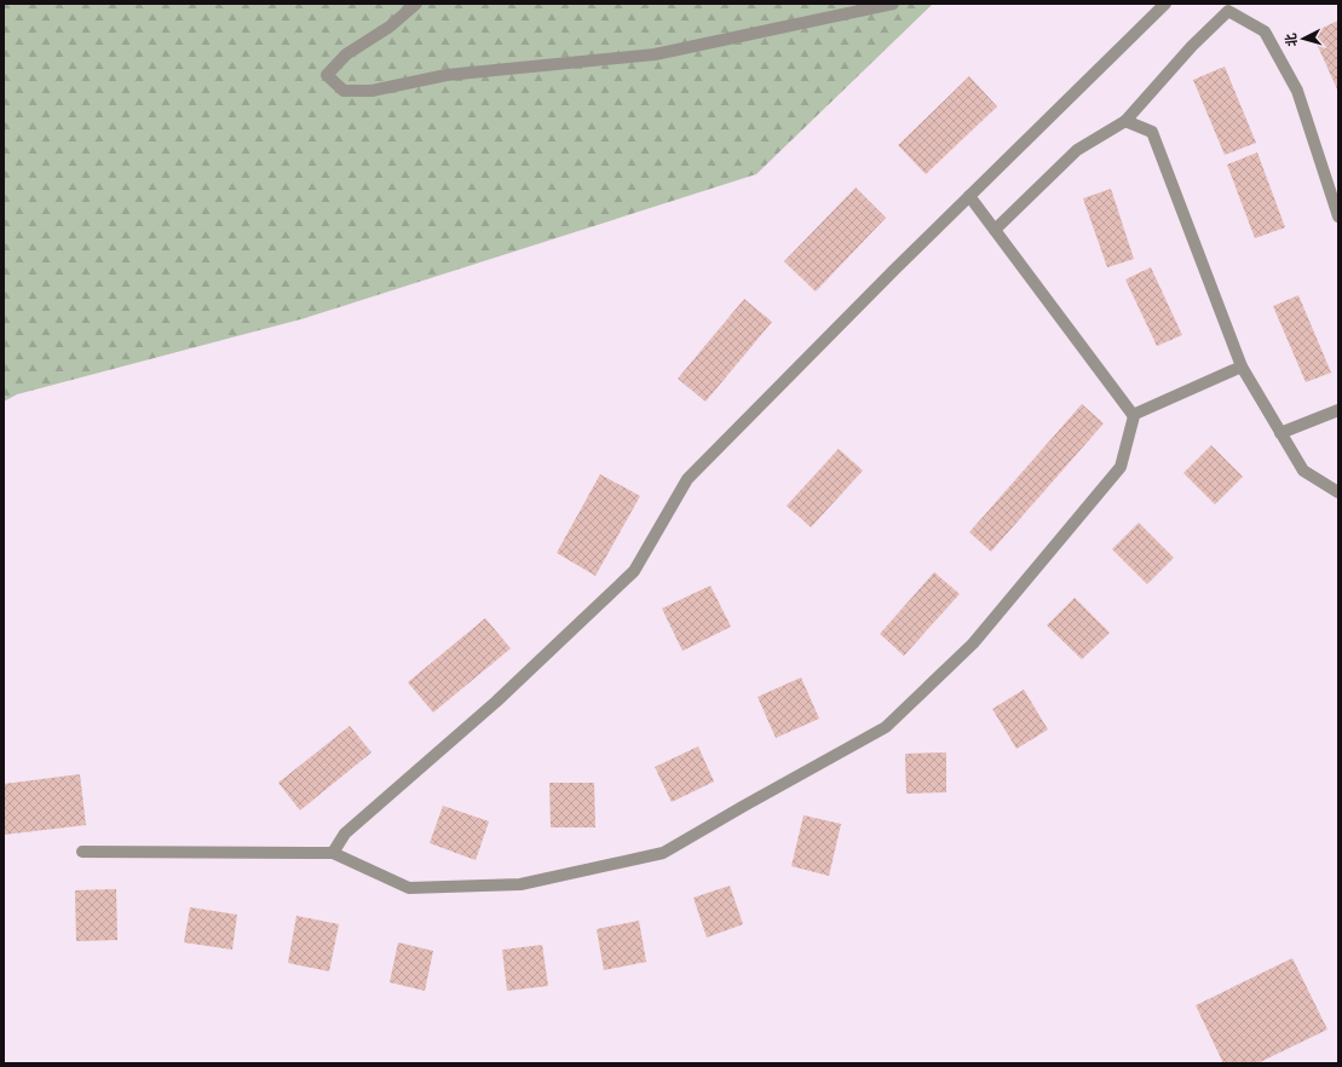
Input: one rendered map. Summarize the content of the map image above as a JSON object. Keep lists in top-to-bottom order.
{
  "north": "left"
}
